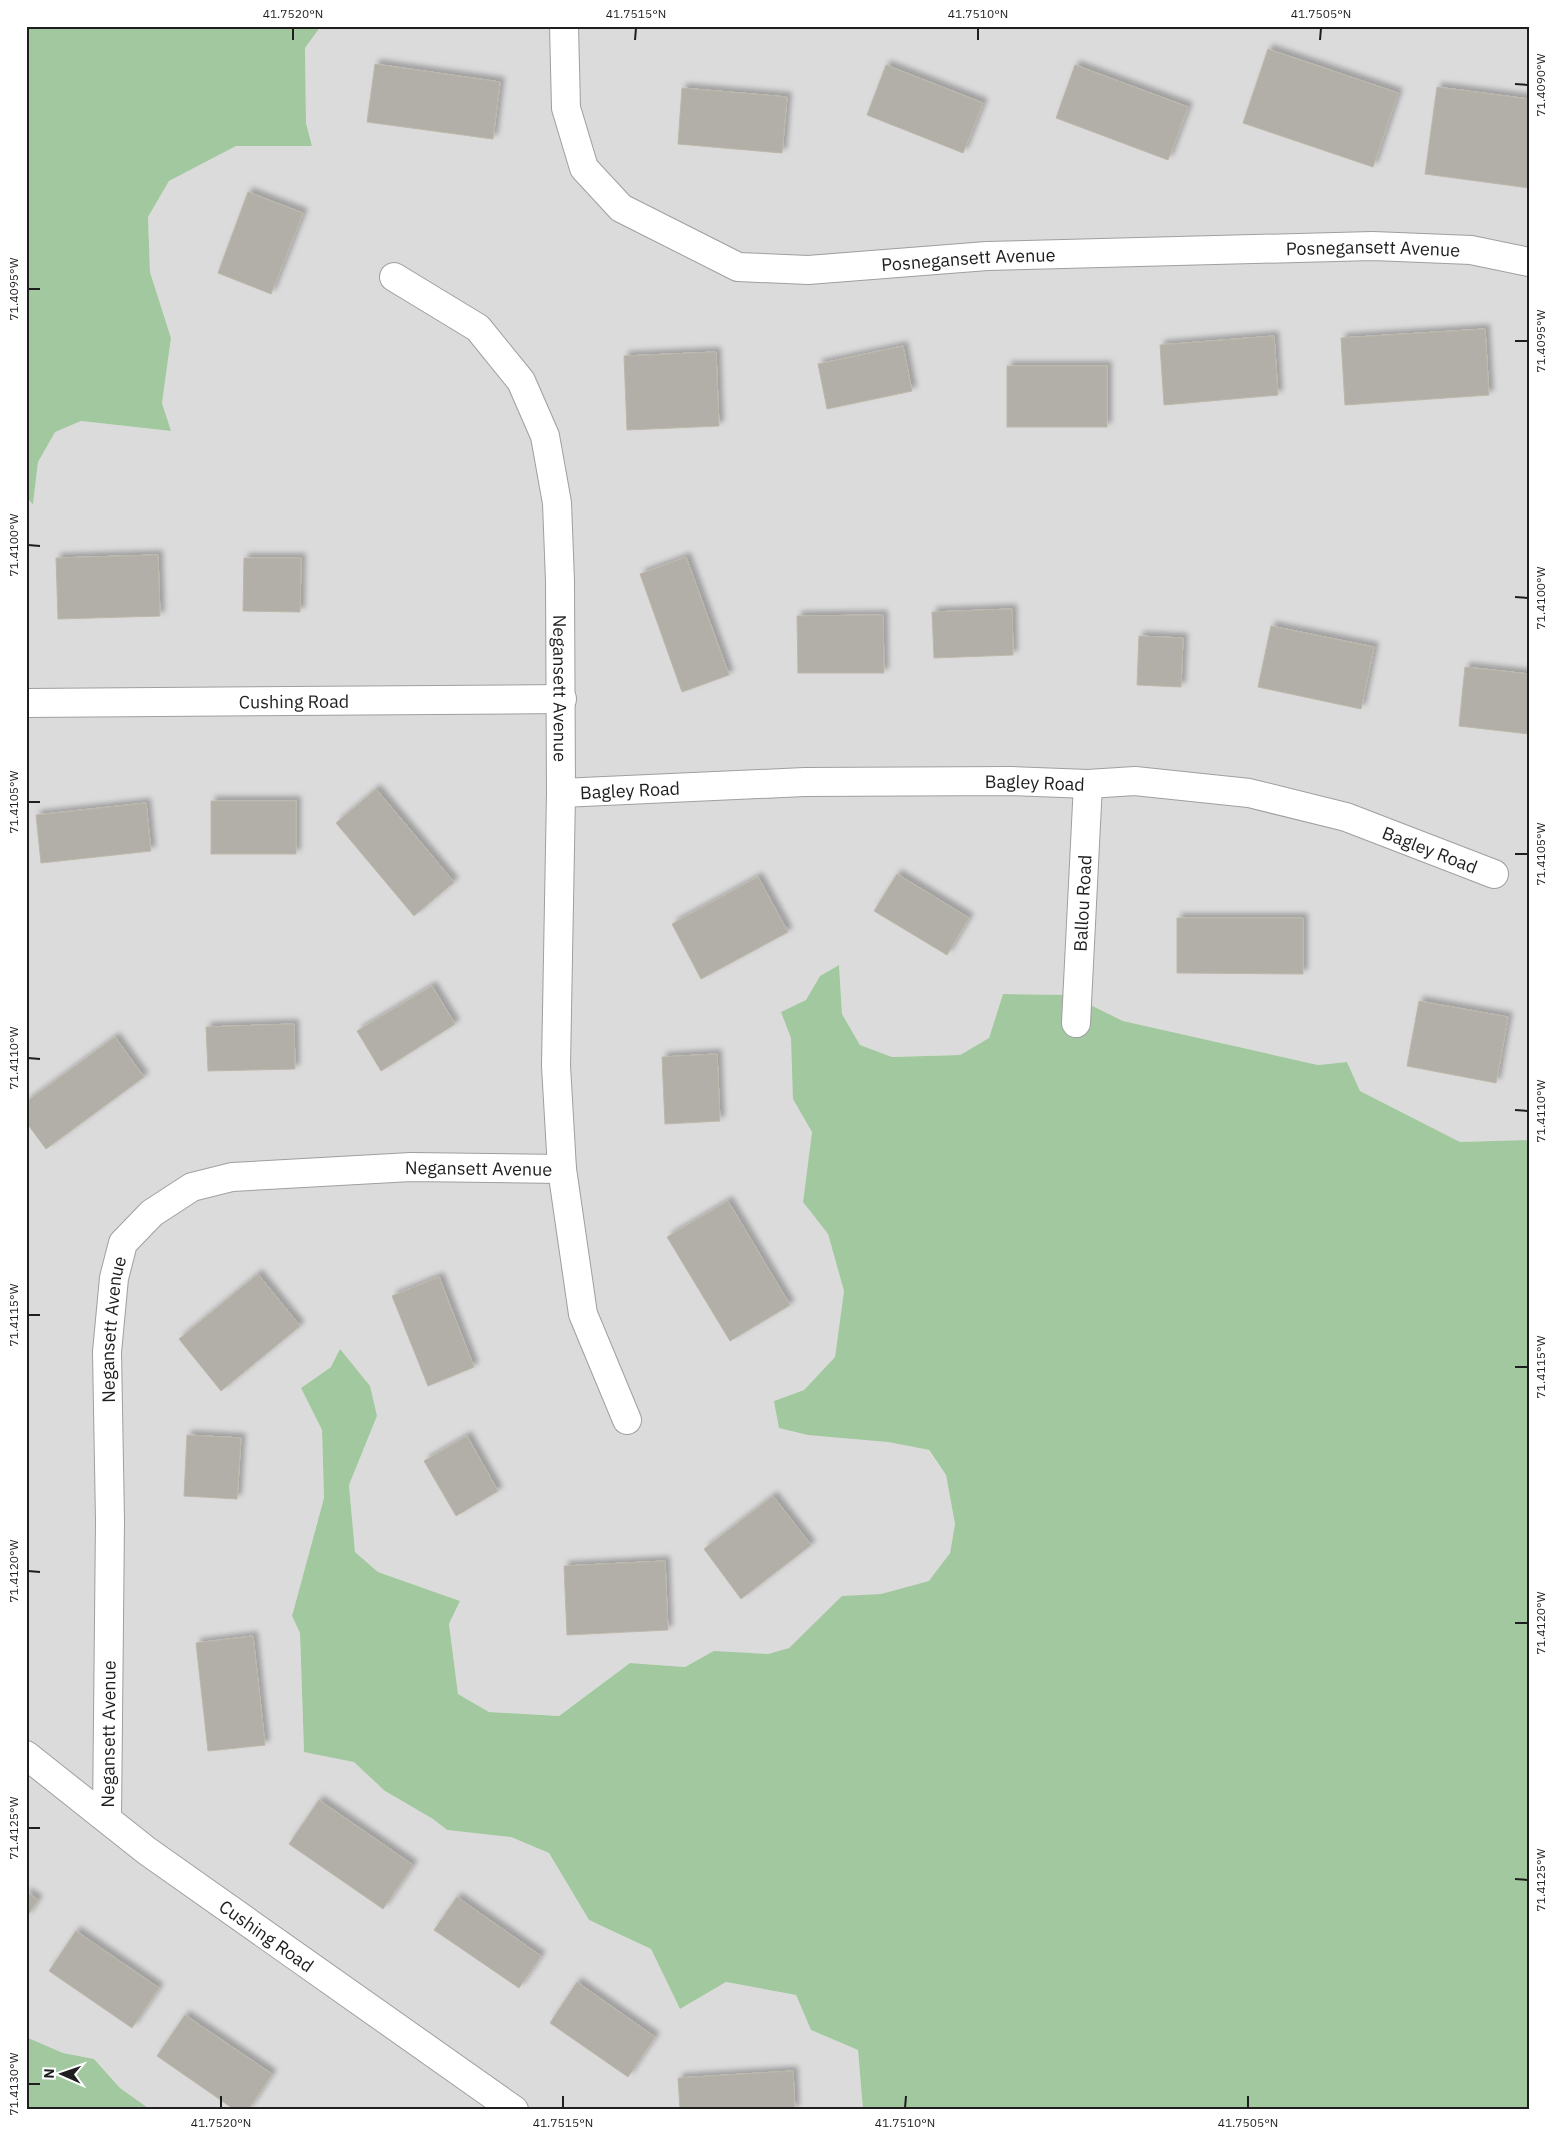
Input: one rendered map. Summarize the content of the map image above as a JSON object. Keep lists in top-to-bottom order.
{
  "streets": {
    "street": [
      "Posnegansett Avenue",
      "Negansett Avenue",
      "Cushing Road",
      "Bagley Road",
      "Ballou Road"
    ]
  },
  "crossings": [
    ["Negansett Avenue", "Cushing Road"],
    ["Negansett Avenue", "Bagley Road"],
    ["Bagley Road", "Ballou Road"]
  ],
  "north": "left",
  "coordinates": [
    "41.7520°N",
    "41.7515°N",
    "41.7510°N",
    "41.7505°N",
    "71.4090°W",
    "71.4095°W",
    "71.4100°W",
    "71.4105°W",
    "71.4110°W",
    "71.4115°W",
    "71.4120°W",
    "71.4125°W",
    "71.4130°W"
  ]
}
